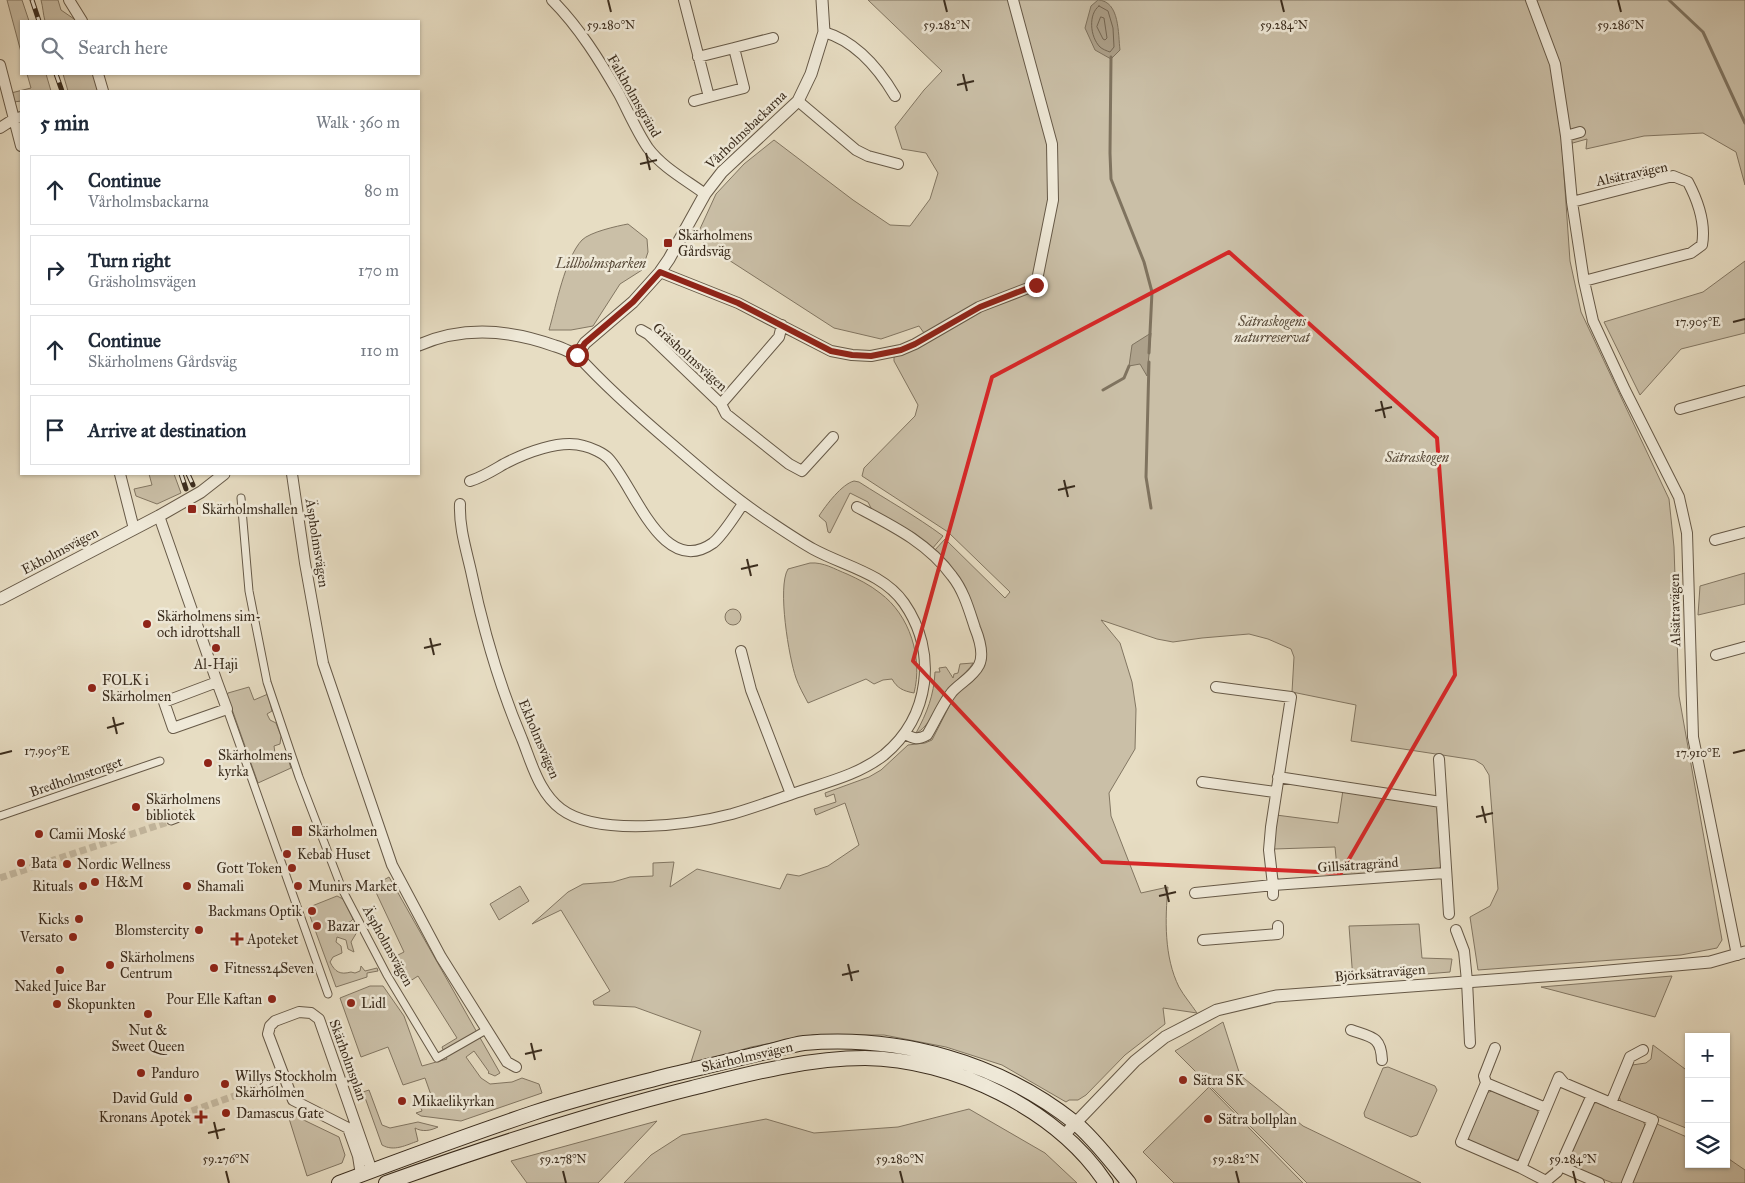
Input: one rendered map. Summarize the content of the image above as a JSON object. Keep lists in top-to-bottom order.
{
  "streets": {
    "main road": ["Skärholmsvägen"],
    "street": [
      "Falkholmsgränd",
      "Vårholmsbackarna",
      "Alsätravägen",
      "Gräsholmsvägen",
      "Äspholmsvägen",
      "Ekholmsvägen",
      "Bredholmstorget",
      "Gillsätragränd",
      "Björksätravägen",
      "Skärholmsplan"
    ]
  },
  "crossings": [
    ["Falkholmsgränd", "Vårholmsbackarna"],
    ["Vårholmsbackarna", "Ekholmsvägen"],
    ["Alsätravägen", "Björksätravägen"],
    ["Björksätravägen", "Skärholmsvägen"],
    ["Skärholmsvägen", "Skärholmsplan"]
  ],
  "parks": ["Lillholmsparken", "Sätraskogens naturreservat", "Sätraskogen"],
  "places": {
    "transit": ["Skärholmens Gårdsväg", "Skärholmshallen", "Skärholmen"],
    "other": [
      "Skärholmens sim- och idrottshall",
      "Al-Haji",
      "FOLK i Skärholmen",
      "Skärholmens kyrka",
      "Skärholmens bibliotek",
      "Camii Moské",
      "Kebab Huset",
      "Bata",
      "Nordic Wellness",
      "Gott Token",
      "H&M",
      "Rituals",
      "Shamali",
      "Munirs Market",
      "Backmans Optik",
      "Kicks",
      "Bazar",
      "Blomstercity",
      "Versato",
      "Skärholmens Centrum",
      "Fitness24Seven",
      "Naked Juice Bar",
      "Pour Elle Kaftan",
      "Lidl",
      "Skopunkten",
      "Nut & Sweet Queen",
      "Panduro",
      "Sätra SK",
      "Willys Stockholm Skärholmen",
      "David Guld",
      "Mikaelikyrkan",
      "Damascus Gate",
      "Sätra bollplan"
    ],
    "health": ["Apoteket", "Kronans Apotek"]
  },
  "page": {
    "search": "Search here",
    "heading": ["5 min", "Walk · 360 m"],
    "list": [
      ["Continue", "Vårholmsbackarna", "80 m"],
      ["Turn right", "Gräsholmsvägen", "170 m"],
      ["Continue", "Skärholmens Gårdsväg", "110 m"],
      "Arrive at destination"
    ],
    "map_buttons": ["+", "−"]
  },
  "coordinates": [
    "59.280°N",
    "59.282°N",
    "59.284°N",
    "59.286°N",
    "17.905°E",
    "17.910°E",
    "59.276°N",
    "59.278°N"
  ]
}
